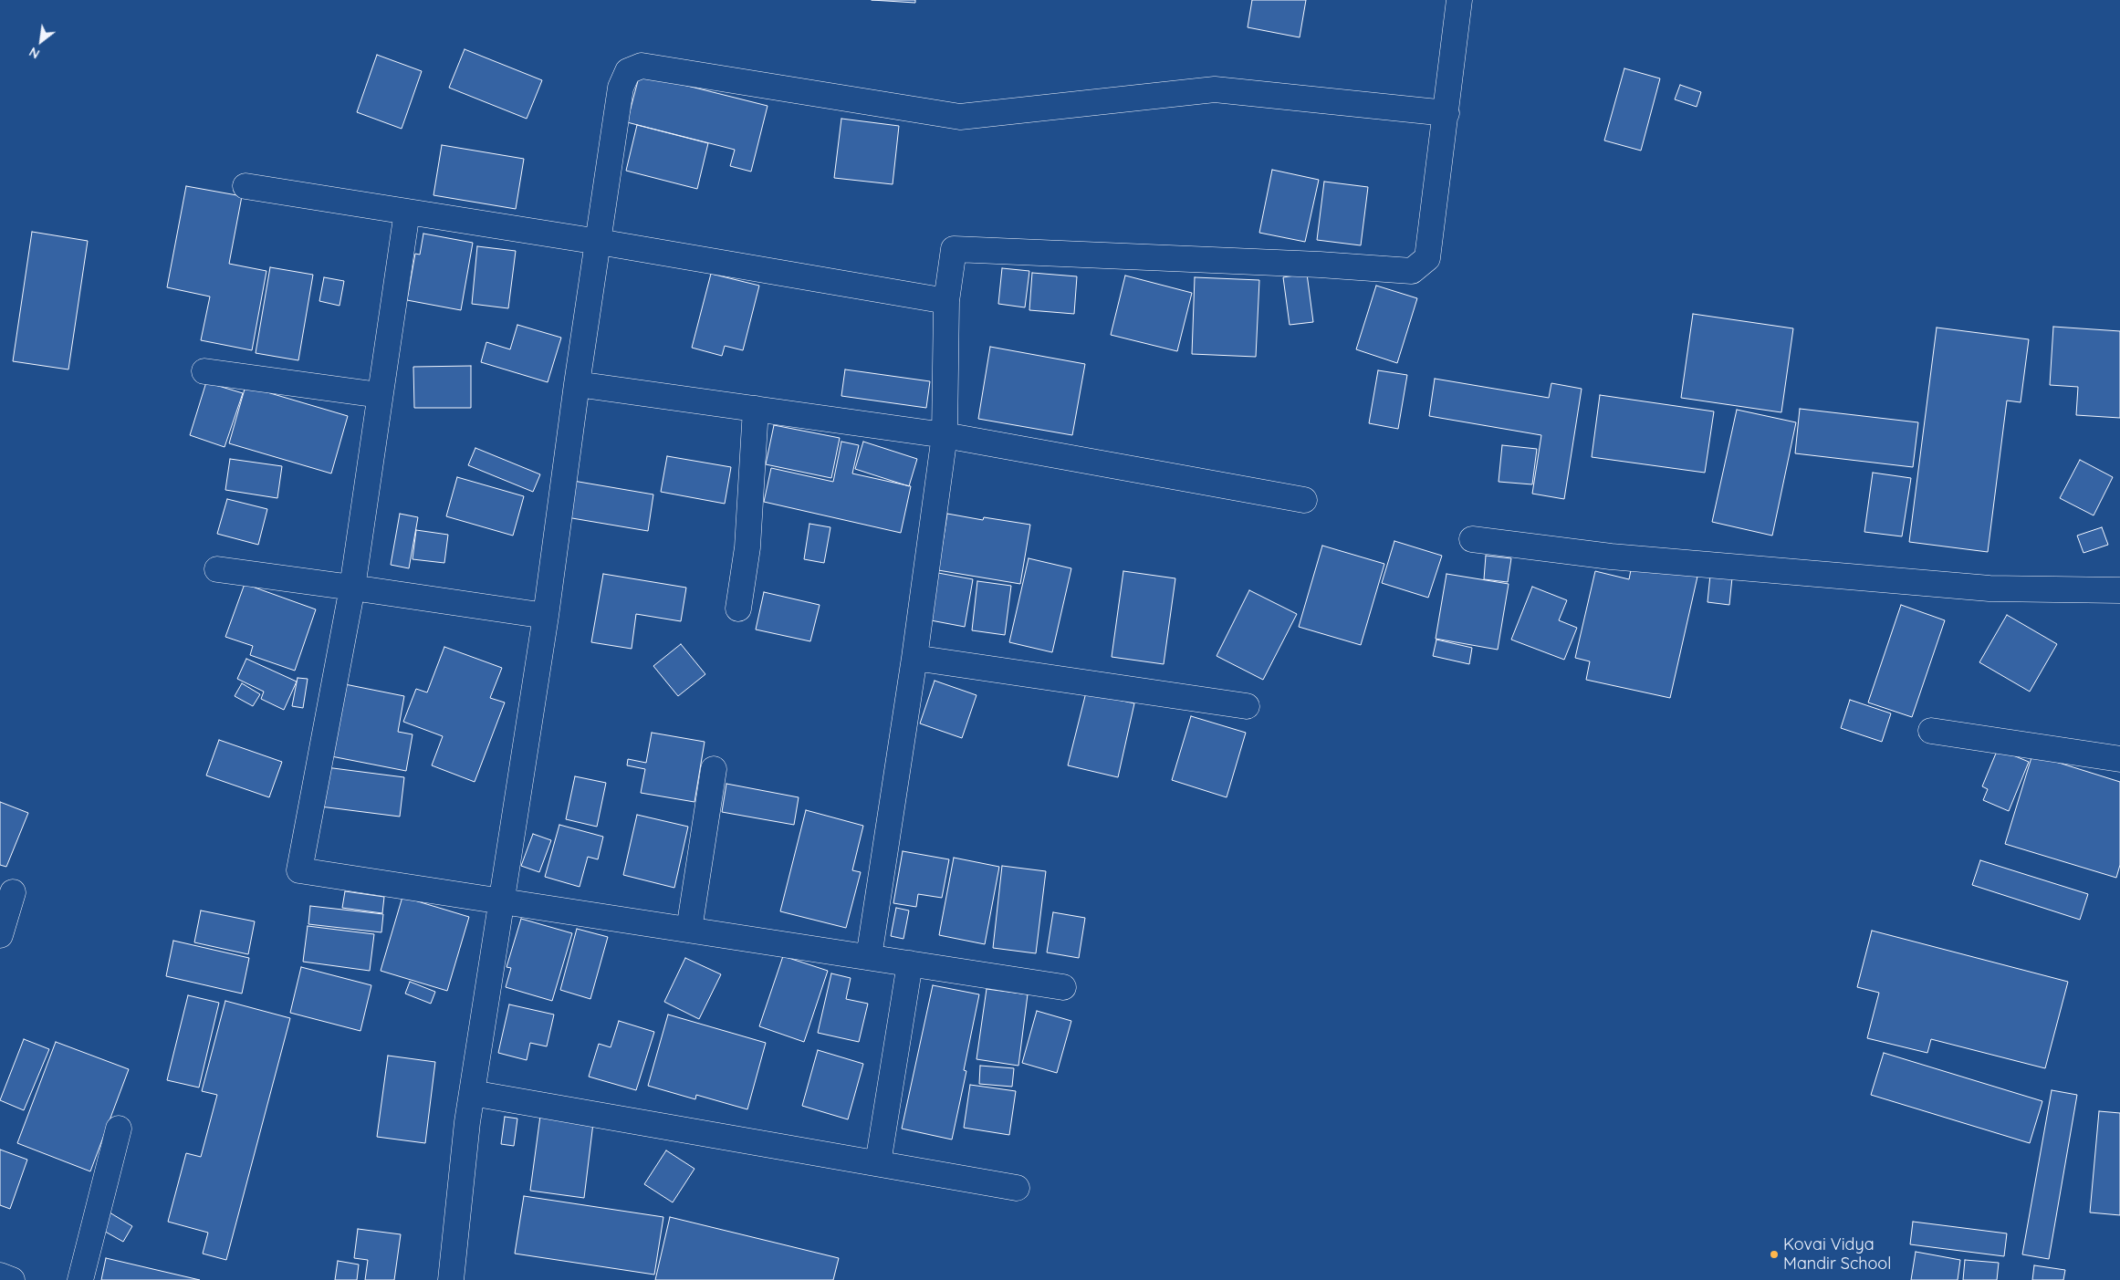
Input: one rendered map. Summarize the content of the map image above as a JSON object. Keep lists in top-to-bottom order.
{
  "places": ["Kovai Vidya Mandir School"],
  "north": "bottom left"
}
